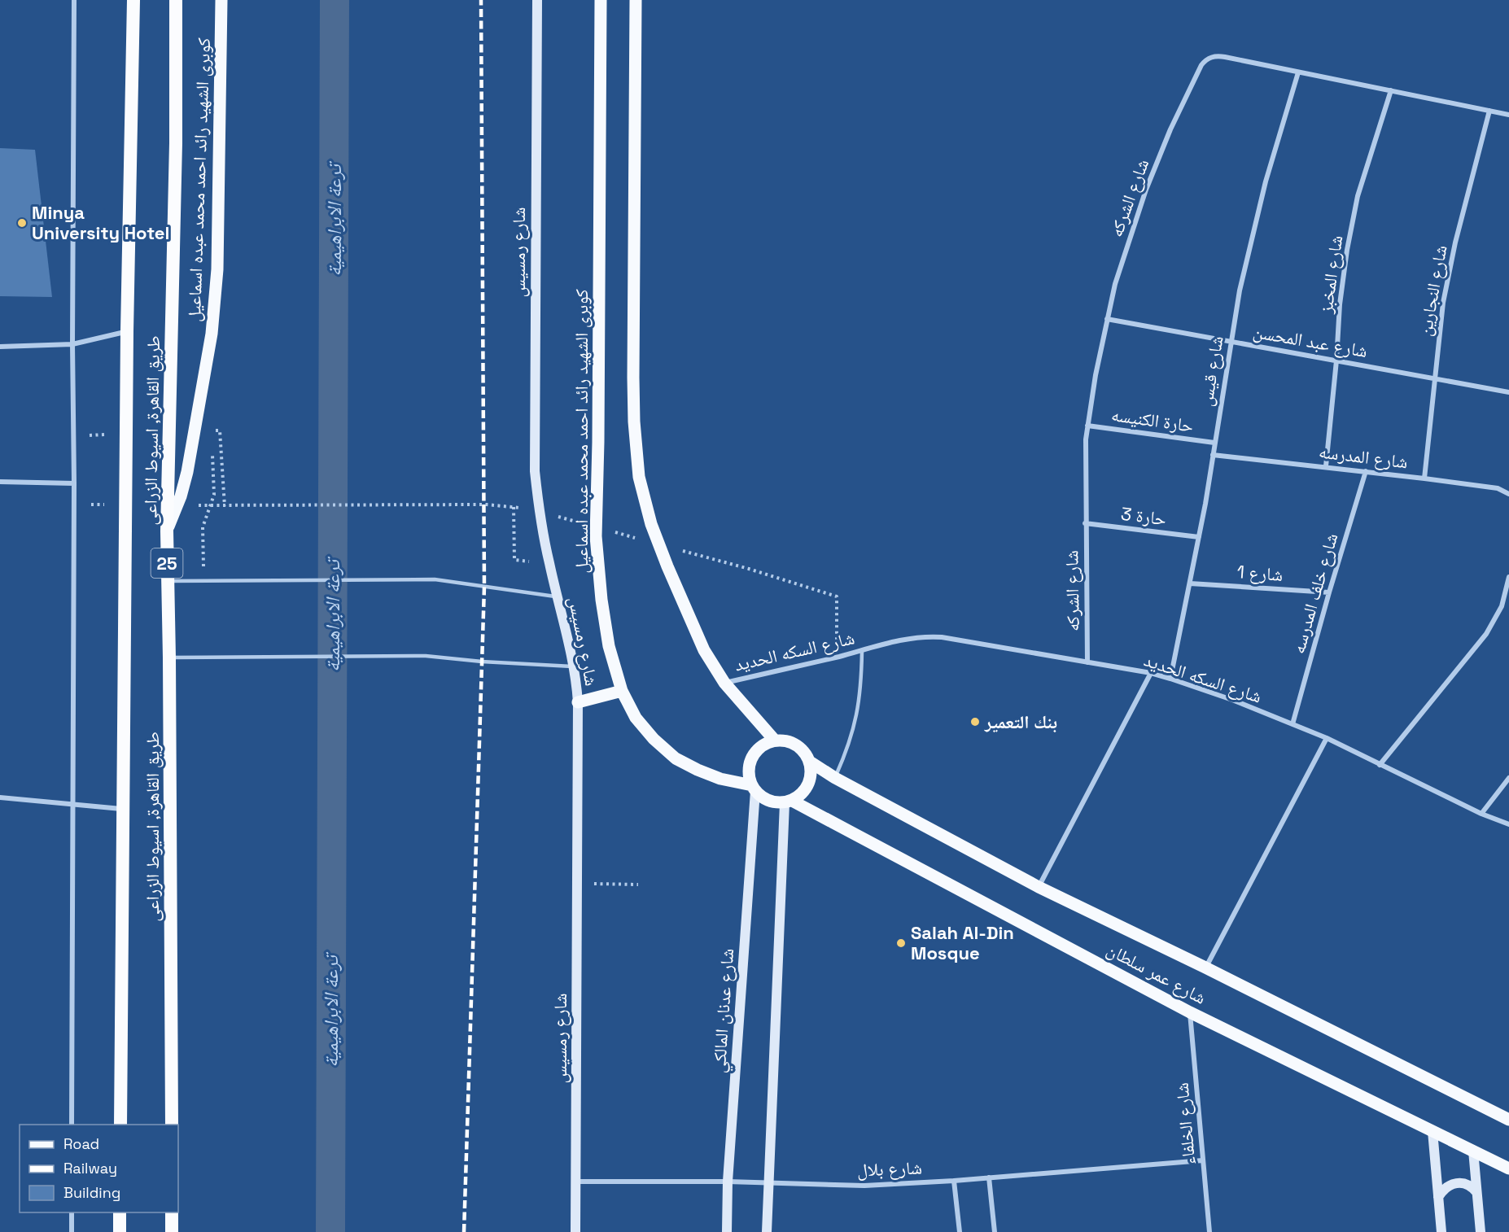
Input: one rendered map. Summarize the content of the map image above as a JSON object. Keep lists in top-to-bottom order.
{
  "streets": {
    "highway": ["طريق القاهرة, اسيوط الزراعى", "25"],
    "main road": [
      "كوبرى الشهيد رائد احمد محمد عبده اسماعيل",
      "شارع رمسيس",
      "شارع عمر سلطان",
      "شارع عدنان المالكي"
    ],
    "street": [
      "شارع الشركه",
      "شارع المخبز",
      "شارع النجارين",
      "شارع عبد المحسن",
      "شارع قيس",
      "حارة الكنيسه",
      "شارع المدرسه",
      "حارة 3",
      "شارع 1",
      "شارع خلف المدرسه",
      "شارع السكه الحديد",
      "شارع الخلفاء",
      "شارع بلال"
    ]
  },
  "crossings": [
    ["كوبرى الشهيد رائد احمد محمد عبده اسماعيل", "طريق القاهرة, اسيوط الزراعى"],
    ["كوبرى الشهيد رائد احمد محمد عبده اسماعيل", "شارع عمر سلطان"],
    ["كوبرى الشهيد رائد احمد محمد عبده اسماعيل", "شارع عدنان المالكي"],
    ["شارع الشركه", "شارع المخبز"],
    ["شارع الشركه", "شارع النجارين"],
    ["شارع الشركه", "شارع عبد المحسن"],
    ["شارع الشركه", "شارع قيس"],
    ["شارع الشركه", "حارة الكنيسه"],
    ["شارع الشركه", "حارة 3"],
    ["شارع الشركه", "شارع السكه الحديد"],
    ["شارع رمسيس", "شارع بلال"],
    ["شارع المخبز", "شارع عبد المحسن"],
    ["شارع المخبز", "شارع المدرسه"],
    ["شارع النجارين", "شارع عبد المحسن"],
    ["شارع النجارين", "شارع المدرسه"],
    ["شارع عبد المحسن", "شارع قيس"],
    ["شارع قيس", "حارة الكنيسه"],
    ["شارع قيس", "شارع المدرسه"],
    ["شارع قيس", "حارة 3"],
    ["شارع قيس", "شارع 1"],
    ["شارع قيس", "شارع السكه الحديد"],
    ["شارع المدرسه", "شارع خلف المدرسه"],
    ["شارع 1", "شارع خلف المدرسه"],
    ["شارع خلف المدرسه", "شارع السكه الحديد"],
    ["شارع عمر سلطان", "شارع عدنان المالكي"],
    ["شارع عمر سلطان", "شارع الخلفاء"],
    ["شارع عدنان المالكي", "شارع بلال"],
    ["شارع الخلفاء", "شارع بلال"]
  ],
  "water": ["ترعة الابراهيمية"],
  "places": ["Minya University Hotel", "بنك التعمير", "Salah Al-Din Mosque"],
  "legend": ["Road", "Railway", "Building"]
}
